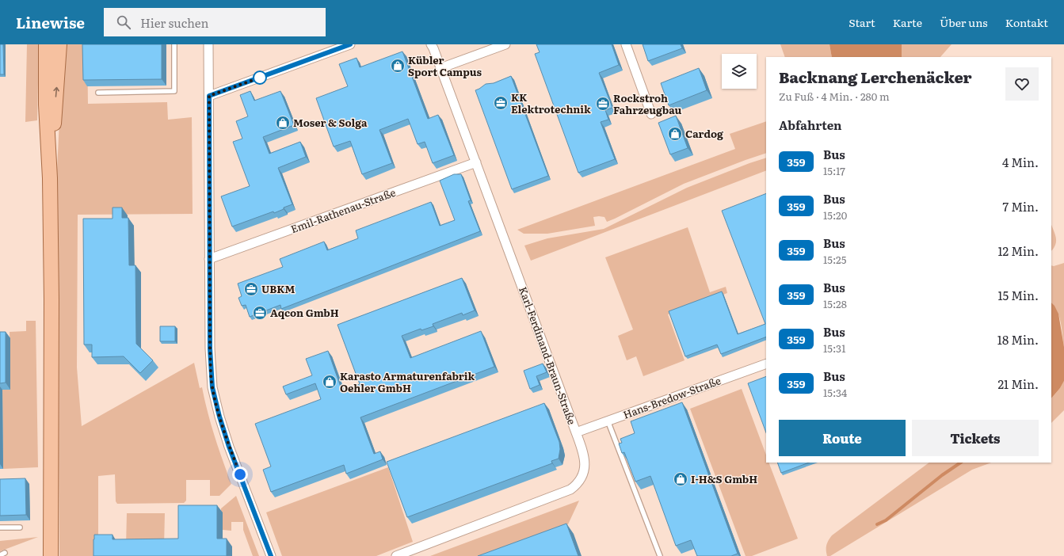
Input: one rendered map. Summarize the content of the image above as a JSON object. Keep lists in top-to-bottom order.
{
  "streets": {
    "street": ["Emil-Rathenau-Straße", "Karl-Ferdinand-Braun-Straße", "Hans-Bredow-Straße"]
  },
  "crossings": [
    ["Emil-Rathenau-Straße", "Karl-Ferdinand-Braun-Straße"],
    ["Karl-Ferdinand-Braun-Straße", "Hans-Bredow-Straße"]
  ],
  "places": {
    "shop": [
      "Kübler Sport Campus",
      "Moser & Solga",
      "Cardog",
      "Karasto Armaturenfabrik Oehler GmbH",
      "I-H&S GmbH"
    ],
    "office": [
      "KK Elektrotechnik",
      "Rockstroh Fahrzeugbau",
      "UBKM",
      "Aqcon GmbH"
    ]
  },
  "lines": ["bus line 359"],
  "page": {
    "header": "Linewise",
    "search": "Hier suchen",
    "nav": [
      "Start",
      "Karte",
      "Über uns",
      "Kontakt"
    ],
    "heading": [
      ["Backnang Lerchenäcker", "Zu Fuß · 4 Min. · 280 m"],
      "Abfahrten"
    ],
    "list": [
      {
        "mark": "359",
        "name": "Bus",
        "note": "15:17",
        "value": "4 Min."
      },
      {
        "mark": "359",
        "name": "Bus",
        "note": "15:20",
        "value": "7 Min."
      },
      {
        "mark": "359",
        "name": "Bus",
        "note": "15:25",
        "value": "12 Min."
      },
      {
        "mark": "359",
        "name": "Bus",
        "note": "15:28",
        "value": "15 Min."
      },
      {
        "mark": "359",
        "name": "Bus",
        "note": "15:31",
        "value": "18 Min."
      },
      {
        "mark": "359",
        "name": "Bus",
        "note": "15:34",
        "value": "21 Min."
      }
    ],
    "buttons": ["Route", "Tickets"]
  }
}
